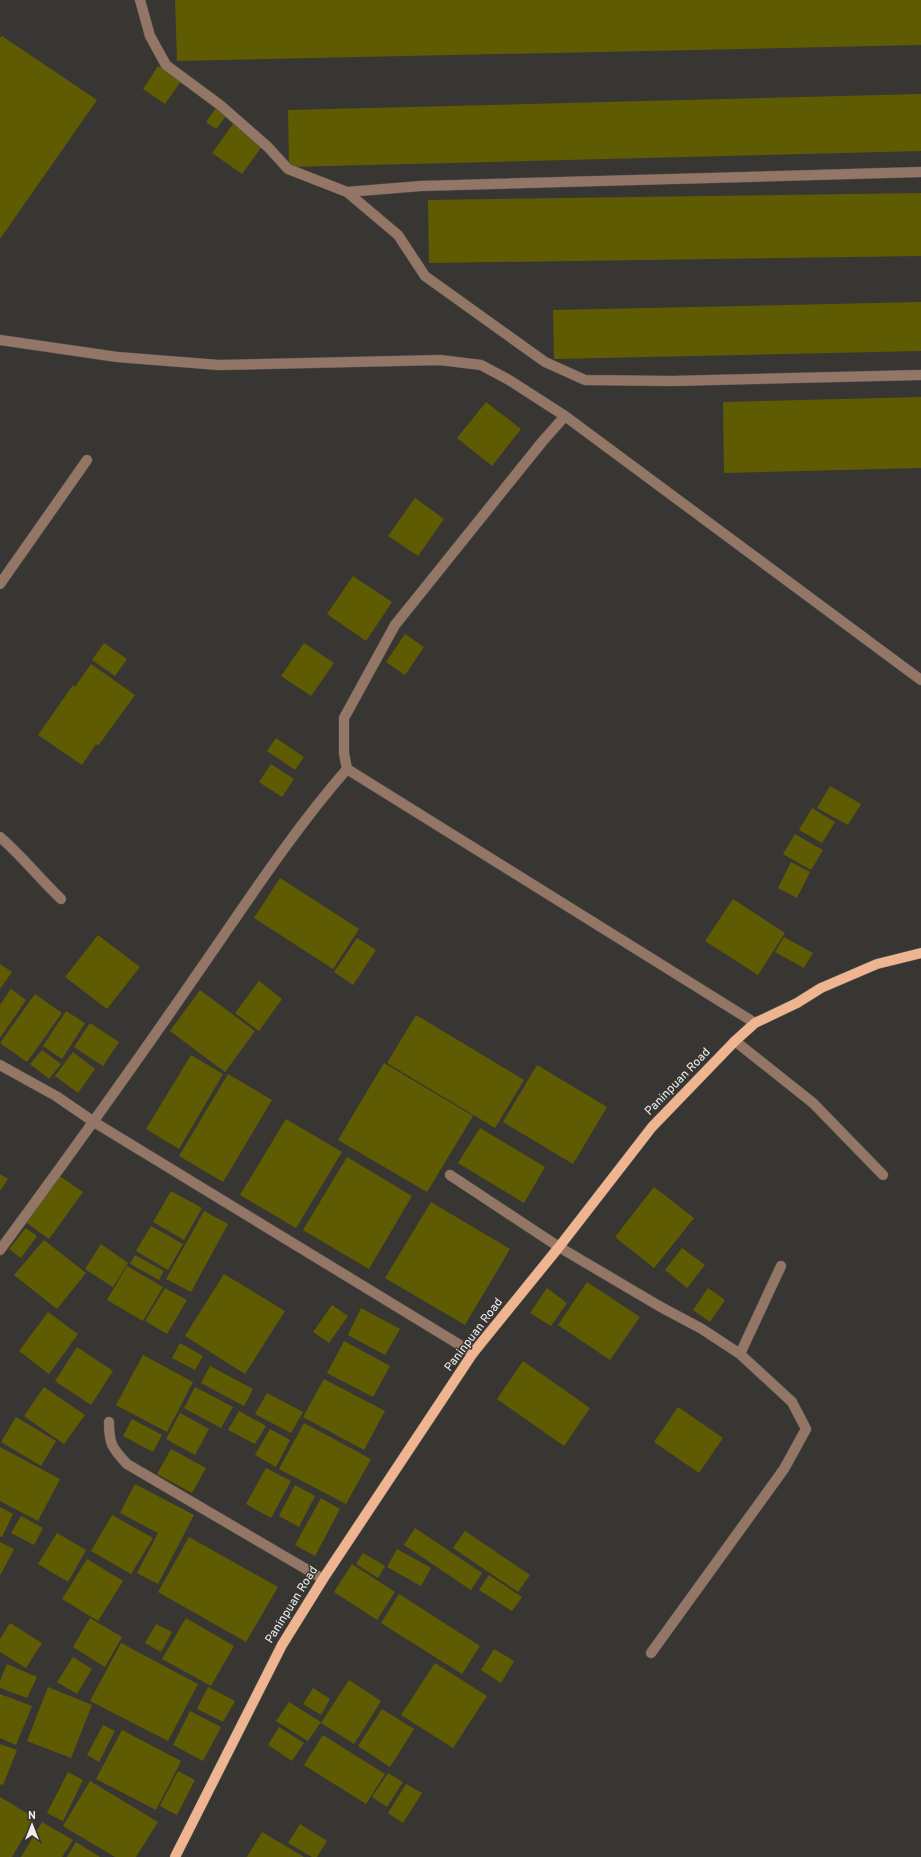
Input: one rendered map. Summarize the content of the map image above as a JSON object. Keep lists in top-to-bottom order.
{
  "streets": {
    "main road": ["Paninpuan Road"]
  },
  "north": "top"
}
